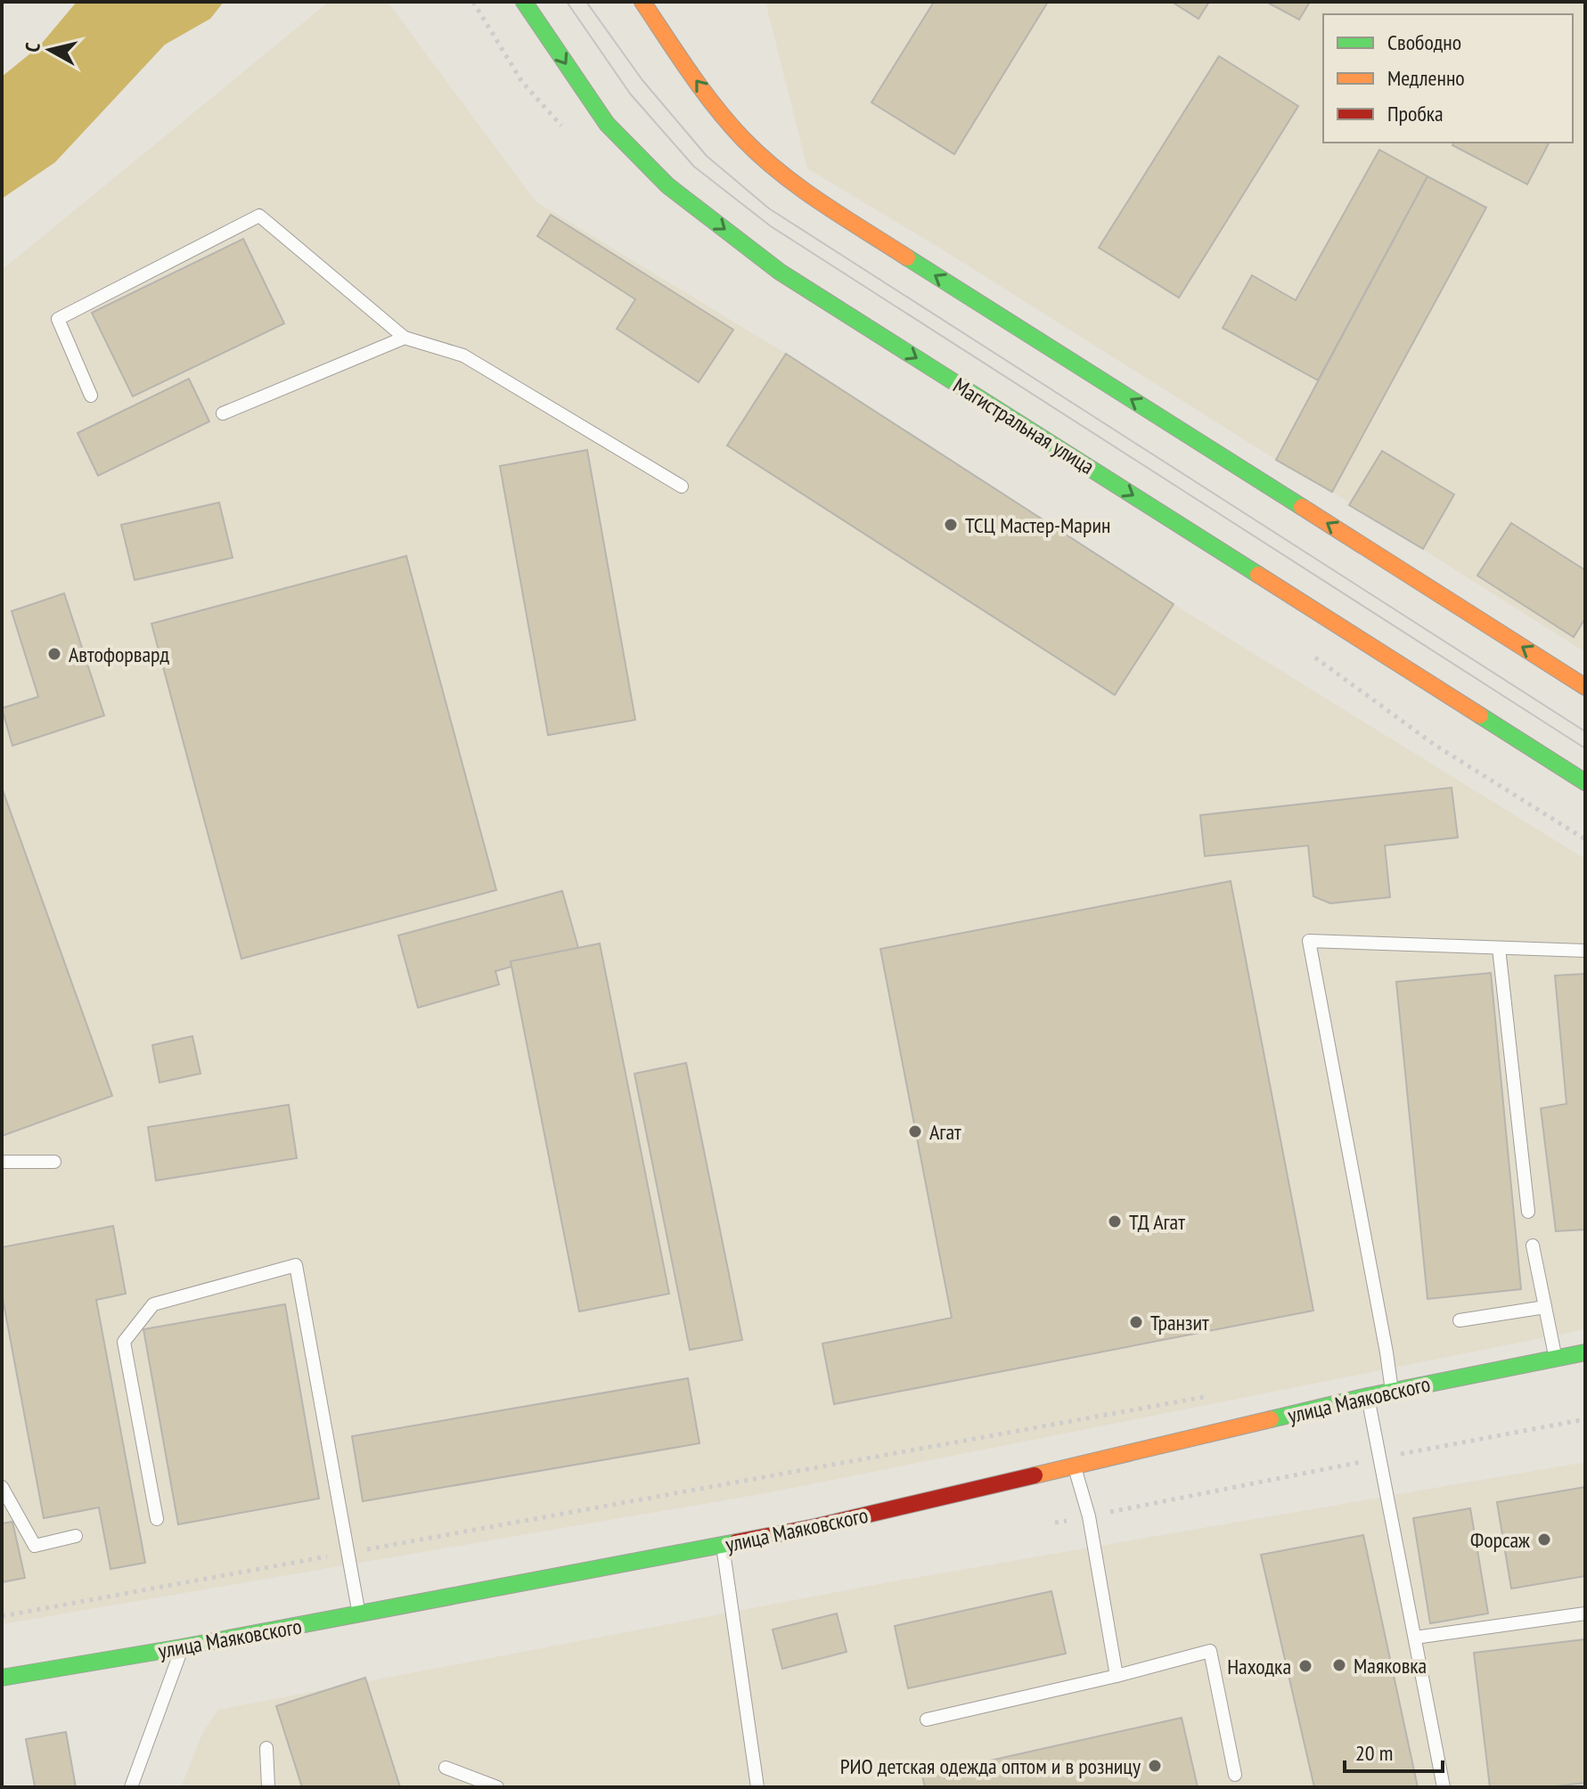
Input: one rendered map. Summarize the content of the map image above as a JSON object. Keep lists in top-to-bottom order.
{
  "streets": {
    "main road": ["Магистральная улица", "улица Маяковского"]
  },
  "places": [
    "ТСЦ Мастер-Марин",
    "Автофорвард",
    "Агат",
    "ТД Агат",
    "Транзит",
    "Форсаж",
    "Маяковка",
    "Находка",
    "РИО детская одежда оптом и в розницу"
  ],
  "legend": ["Свободно", "Медленно", "Пробка"],
  "scale_bar": "20 m",
  "north": "left"
}
